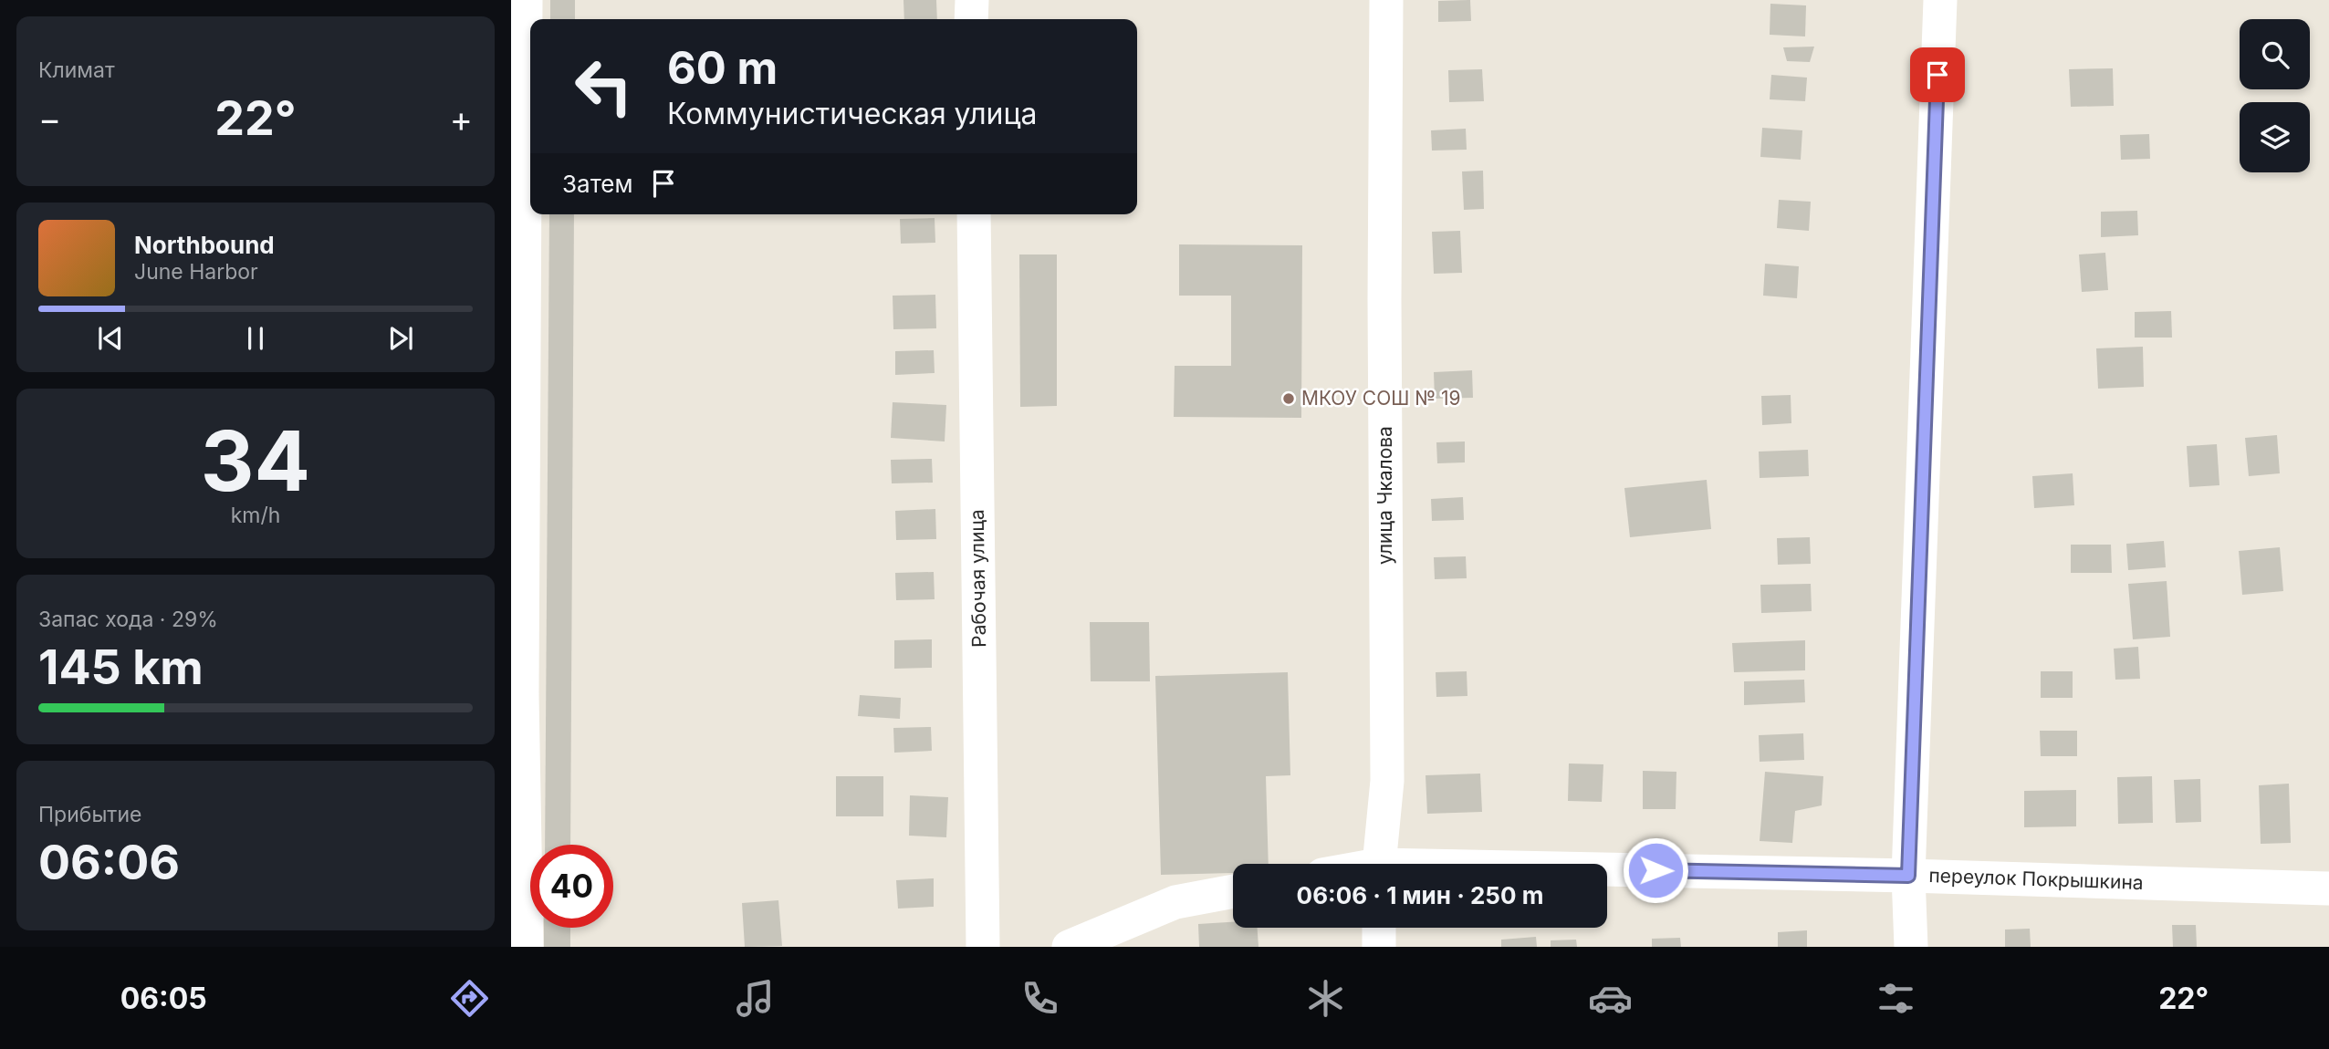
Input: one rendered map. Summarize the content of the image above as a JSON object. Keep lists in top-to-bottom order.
{
  "streets": {
    "street": ["улица Чкалова", "Рабочая улица", "переулок Покрышкина"]
  },
  "places": ["МКОУ СОШ № 19"],
  "page": {
    "tile": [
      "Климат",
      ["34", "km/h"],
      ["Запас хода · 29%", "145 km"],
      ["Прибытие", "06:06"]
    ],
    "turn": ["60 m", "Коммунистическая улица"],
    "heat": ["−", "22°", "+"],
    "then": "Затем",
    "song": ["Northbound", "June Harbor"],
    "limit": "40",
    "trip": "06:06 · 1 мин · 250 m",
    "tabs": ["06:05", "22°"]
  }
}
